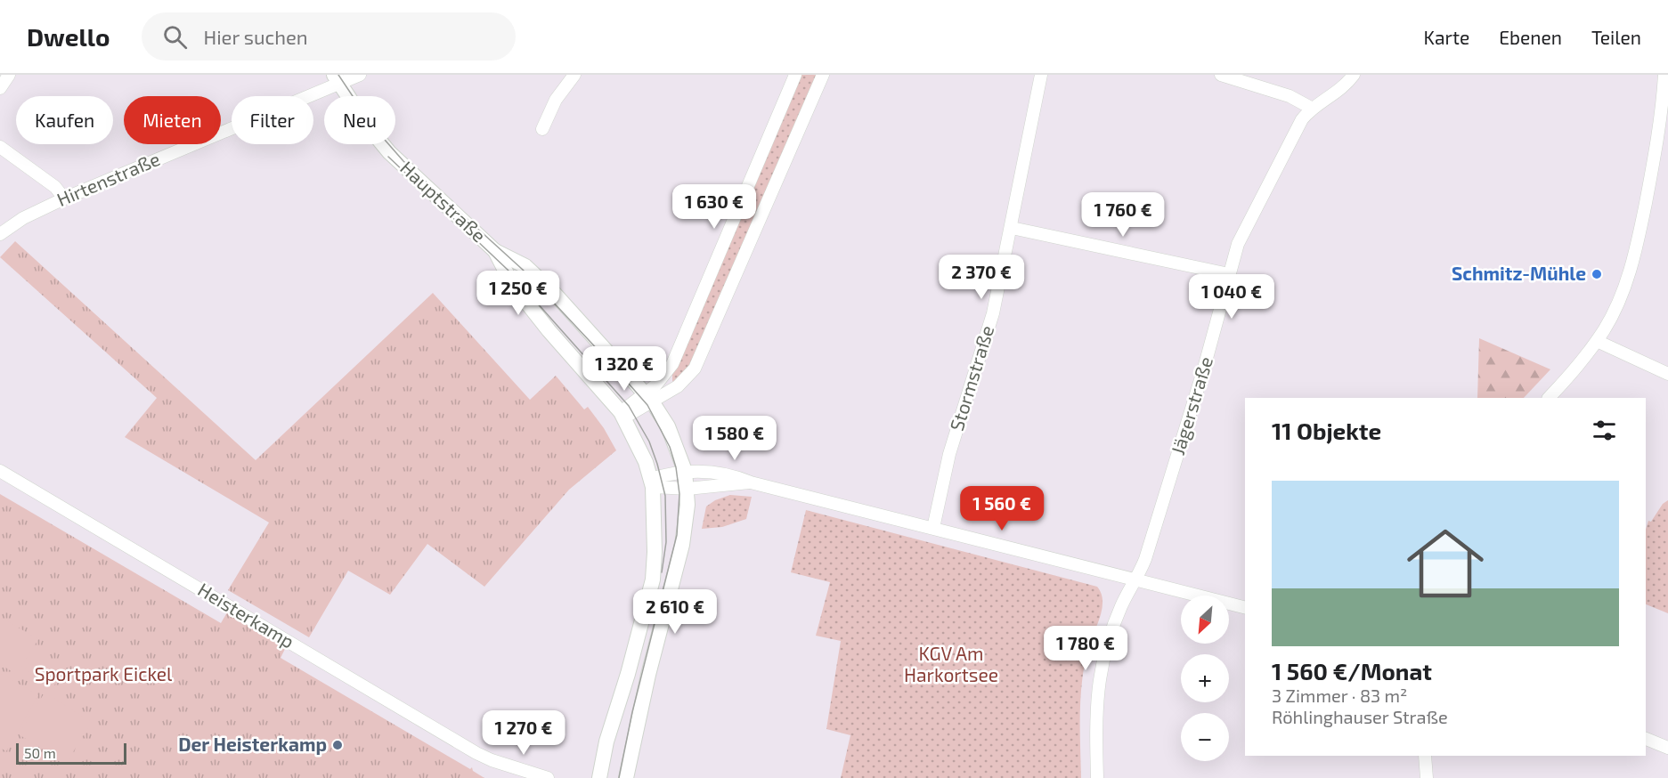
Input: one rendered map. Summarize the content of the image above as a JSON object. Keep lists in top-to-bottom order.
{
  "streets": {
    "street": [
      "Hirtenstraße",
      "Hauptstraße",
      "Stormstraße",
      "Jägerstraße",
      "Heisterkamp"
    ]
  },
  "crossings": [
    ["Hirtenstraße", "Hauptstraße"]
  ],
  "parks": ["KGV Am Harkortsee", "Sportpark Eickel"],
  "places": ["Schmitz-Mühle", "Der Heisterkamp"],
  "scale_bar": "50 m",
  "north": "bottom left",
  "page": {
    "header": "Dwello",
    "search": "Hier suchen",
    "nav": ["Karte", "Ebenen", "Teilen"],
    "chip": [
      "Kaufen",
      "Mieten",
      "Filter",
      "Neu"
    ],
    "price": [
      "1 630 €",
      "1 760 €",
      "2 370 €",
      "1 250 €",
      "1 040 €",
      "1 320 €",
      "1 580 €",
      "1 560 €",
      "2 610 €",
      "1 780 €",
      "1 270 €"
    ],
    "heading": "11 Objekte",
    "list": [
      {
        "name": "1 560 €/Monat",
        "note": "3 Zimmer · 83 m² · Röhlinghauser Straße"
      }
    ],
    "map_buttons": ["+", "−"],
    "scale": "50 m"
  }
}
